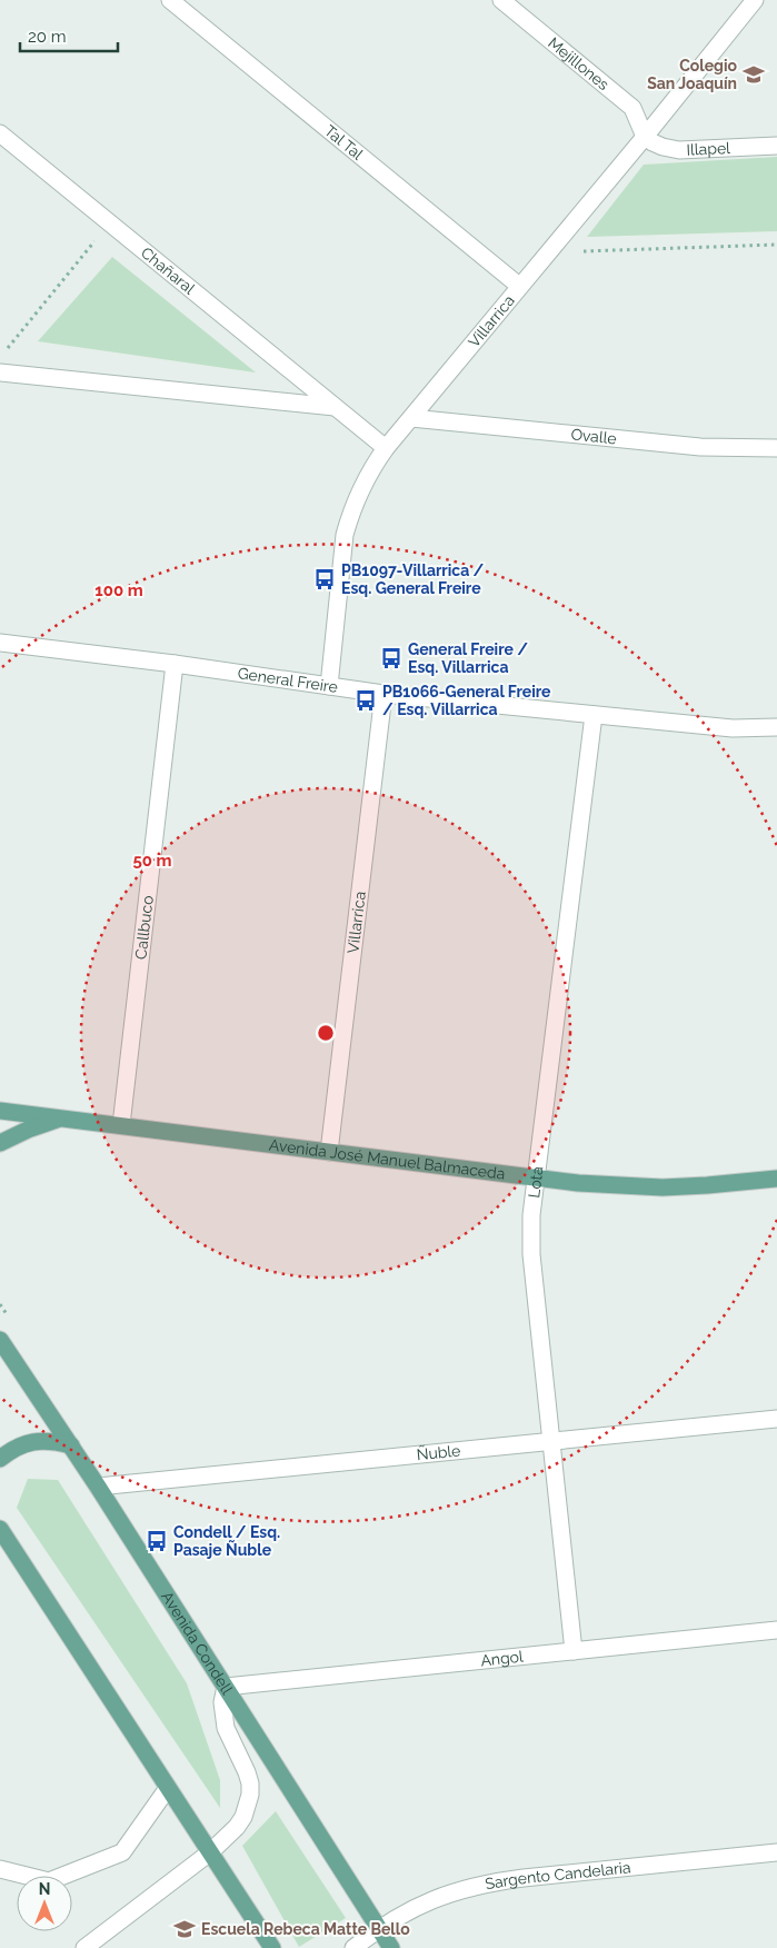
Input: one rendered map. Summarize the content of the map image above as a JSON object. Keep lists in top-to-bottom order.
{
  "streets": {
    "main road": ["Avenida José Manuel Balmaceda", "Avenida Condell"],
    "street": [
      "Mejillones",
      "Tal Tal",
      "Illapel",
      "Chañaral",
      "Villarrica",
      "Ovalle",
      "General Freire",
      "Callbuco",
      "Lota",
      "Ñuble",
      "Angol",
      "Sargento Candelaria"
    ]
  },
  "crossings": [
    ["Mejillones", "Illapel"],
    ["Mejillones", "Villarrica"],
    ["Tal Tal", "Villarrica"],
    ["Illapel", "Villarrica"],
    ["Chañaral", "Villarrica"],
    ["Villarrica", "Ovalle"],
    ["Villarrica", "General Freire"],
    ["Villarrica", "Avenida José Manuel Balmaceda"],
    ["General Freire", "Callbuco"],
    ["General Freire", "Lota"],
    ["Callbuco", "Avenida José Manuel Balmaceda"],
    ["Avenida José Manuel Balmaceda", "Lota"],
    ["Lota", "Ñuble"],
    ["Lota", "Angol"],
    ["Ñuble", "Avenida Condell"],
    ["Avenida Condell", "Angol"],
    ["Avenida Condell", "Sargento Candelaria"]
  ],
  "places": {
    "school or university": ["Colegio San Joaquín", "Escuela Rebeca Matte Bello"],
    "bus stop": [
      "PB1097-Villarrica / Esq. General Freire",
      "General Freire / Esq. Villarrica",
      "PB1066-General Freire / Esq. Villarrica",
      "Condell / Esq. Pasaje Ñuble"
    ]
  },
  "scale_bar": "20 m",
  "north": "top",
  "rings": ["100 m", "50 m"]
}
